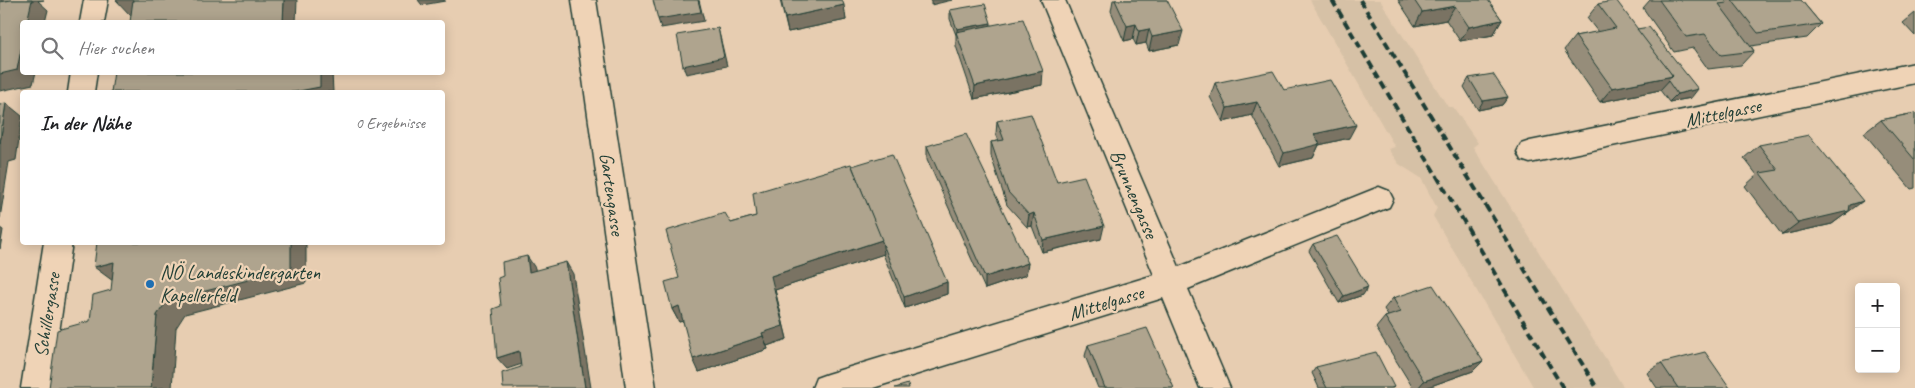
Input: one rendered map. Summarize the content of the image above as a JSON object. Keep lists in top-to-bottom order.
{
  "streets": {
    "street": [
      "Mittelgasse",
      "Gartengasse",
      "Brunnengasse",
      "Schillergasse"
    ]
  },
  "crossings": [
    ["Mittelgasse", "Brunnengasse"]
  ],
  "places": ["NÖ Landeskindergarten Kapellerfeld"],
  "page": {
    "search": "Hier suchen",
    "heading": ["In der Nähe", "0 Ergebnisse"],
    "map_buttons": ["+", "−"]
  }
}
